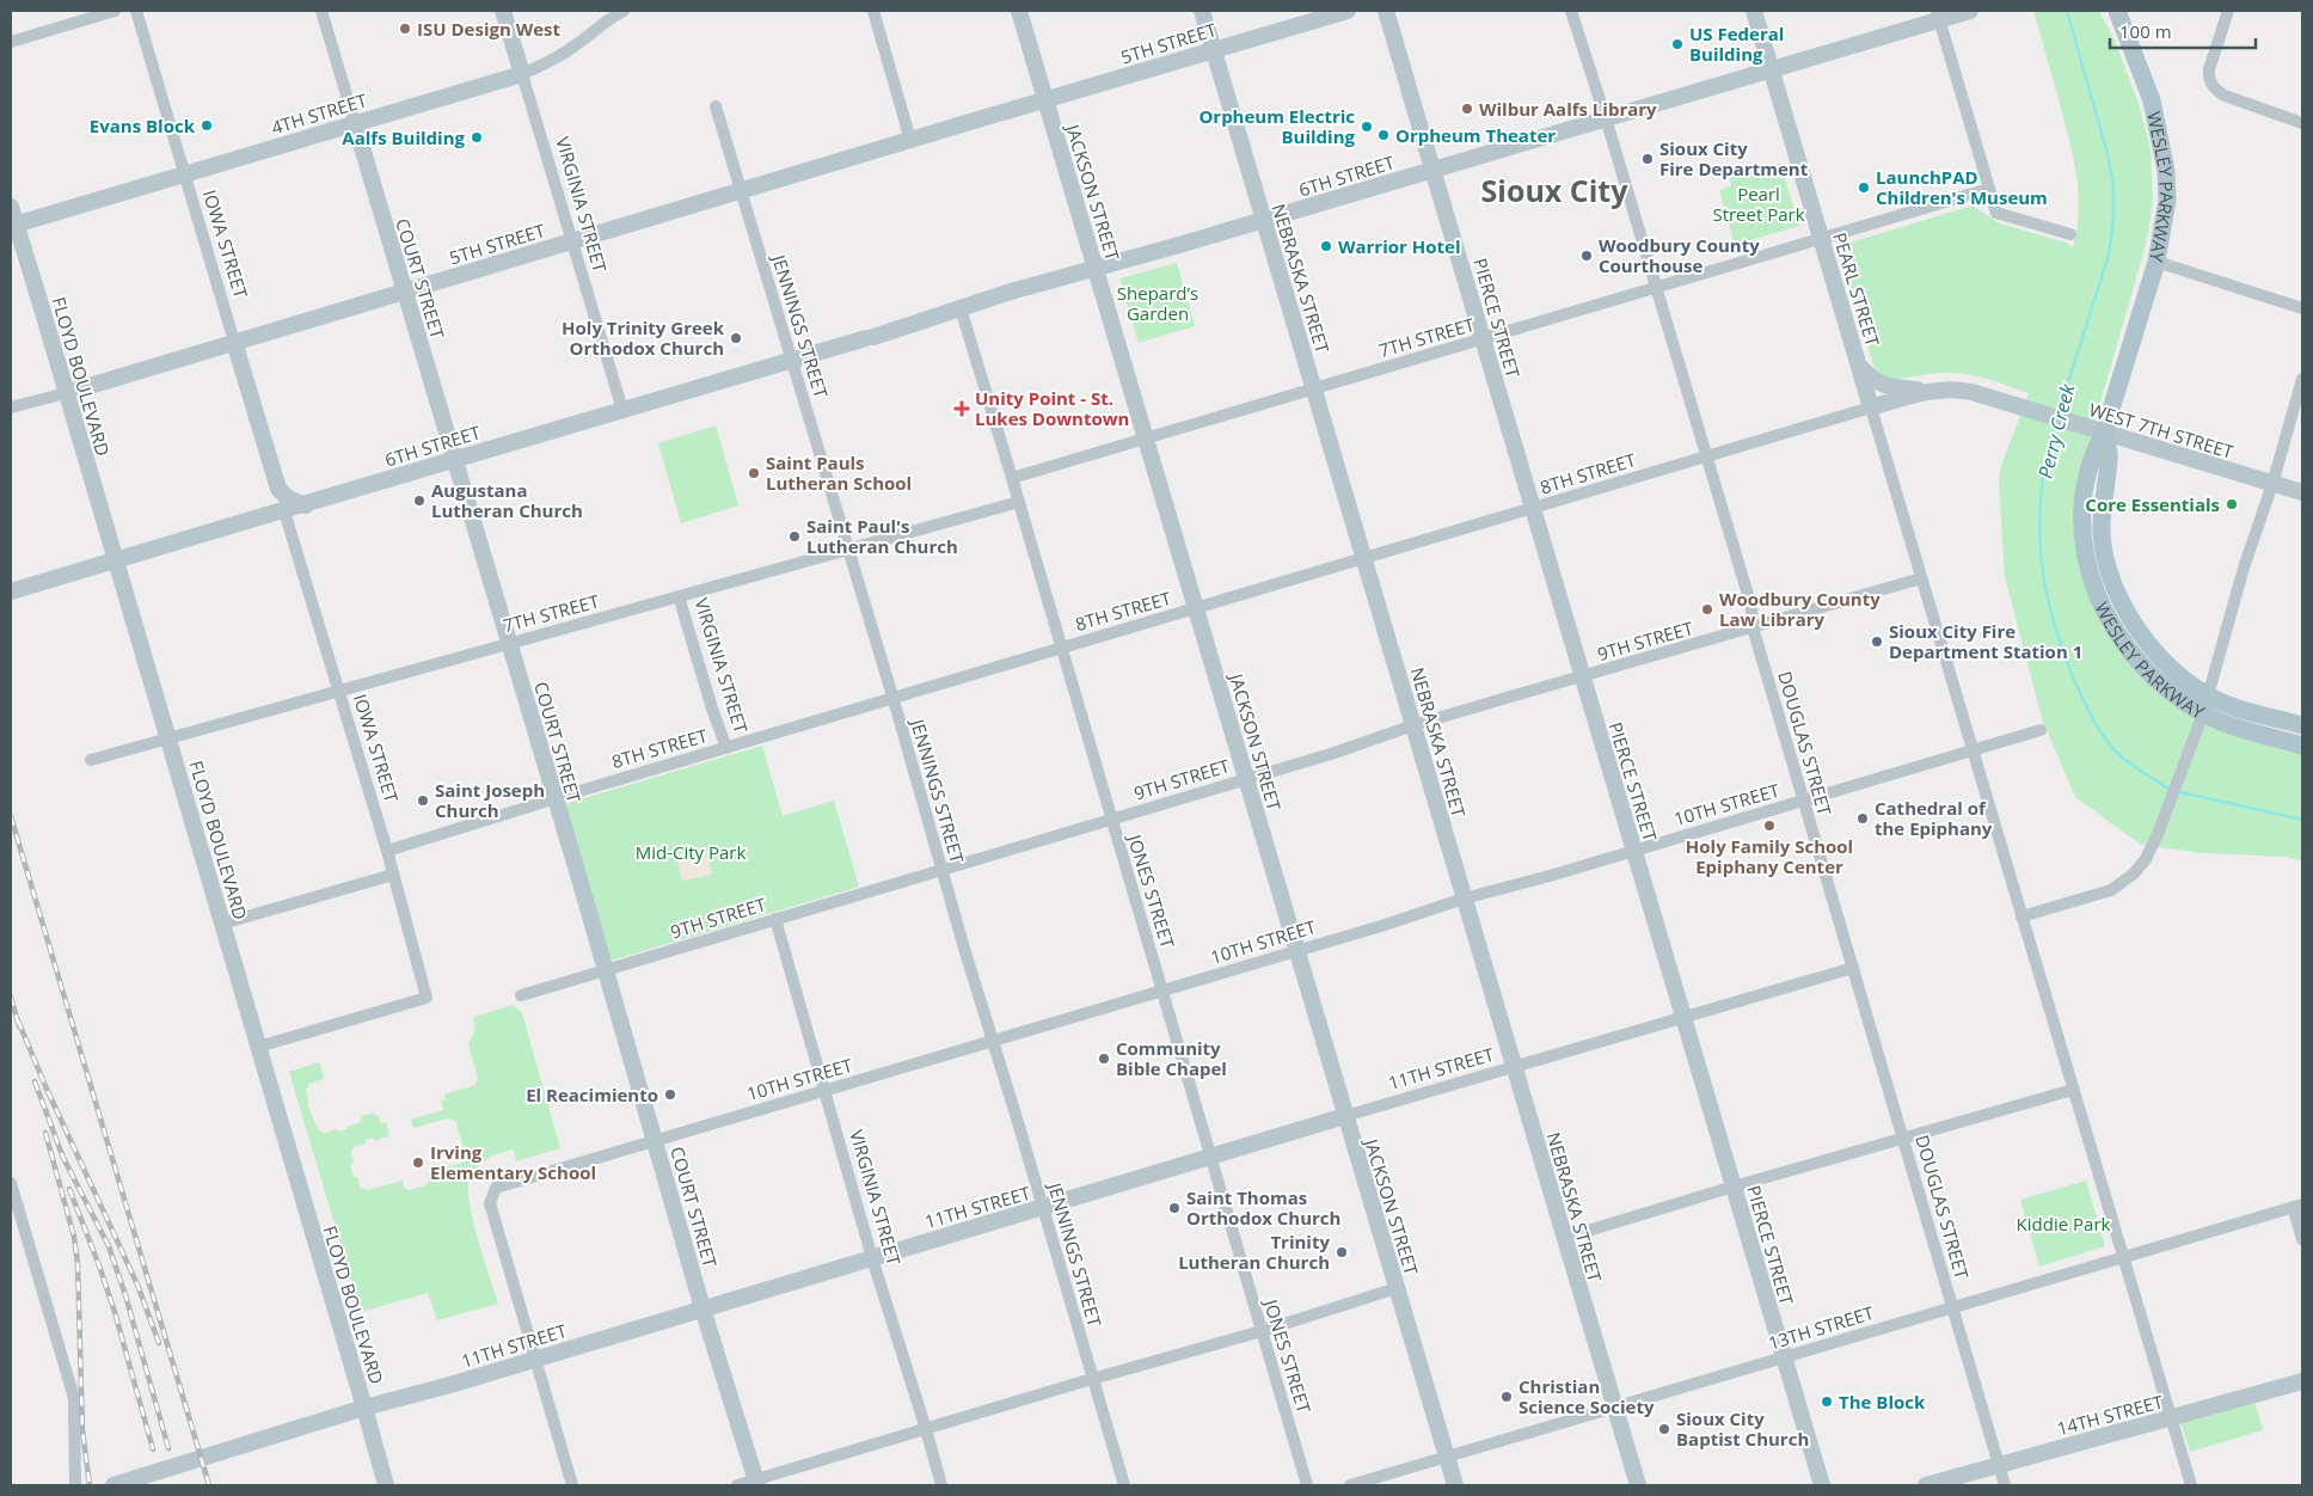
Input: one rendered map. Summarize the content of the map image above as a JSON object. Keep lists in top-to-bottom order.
{
  "streets": {
    "main road": [
      "5TH STREET",
      "4TH STREET",
      "6TH STREET",
      "WESLEY PARKWAY",
      "JACKSON STREET",
      "VIRGINIA STREET",
      "IOWA STREET",
      "COURT STREET",
      "NEBRASKA STREET",
      "PEARL STREET",
      "PIERCE STREET",
      "FLOYD BOULEVARD",
      "WEST 7TH STREET",
      "11TH STREET",
      "14TH STREET"
    ],
    "street": [
      "JENNINGS STREET",
      "7TH STREET",
      "8TH STREET",
      "9TH STREET",
      "DOUGLAS STREET",
      "10TH STREET",
      "JONES STREET",
      "13TH STREET"
    ]
  },
  "crossings": [
    ["5TH STREET", "JACKSON STREET"],
    ["5TH STREET", "VIRGINIA STREET"],
    ["5TH STREET", "IOWA STREET"],
    ["5TH STREET", "COURT STREET"],
    ["5TH STREET", "NEBRASKA STREET"],
    ["5TH STREET", "JENNINGS STREET"],
    ["5TH STREET", "FLOYD BOULEVARD"],
    ["4TH STREET", "VIRGINIA STREET"],
    ["4TH STREET", "IOWA STREET"],
    ["4TH STREET", "COURT STREET"],
    ["4TH STREET", "FLOYD BOULEVARD"],
    ["6TH STREET", "JACKSON STREET"],
    ["6TH STREET", "VIRGINIA STREET"],
    ["6TH STREET", "IOWA STREET"],
    ["6TH STREET", "COURT STREET"],
    ["6TH STREET", "NEBRASKA STREET"],
    ["6TH STREET", "PEARL STREET"],
    ["6TH STREET", "PIERCE STREET"],
    ["6TH STREET", "JENNINGS STREET"],
    ["6TH STREET", "DOUGLAS STREET"],
    ["6TH STREET", "JONES STREET"],
    ["WESLEY PARKWAY", "WEST 7TH STREET"],
    ["JACKSON STREET", "7TH STREET"],
    ["JACKSON STREET", "8TH STREET"],
    ["JACKSON STREET", "9TH STREET"],
    ["JACKSON STREET", "10TH STREET"],
    ["JACKSON STREET", "11TH STREET"],
    ["JACKSON STREET", "13TH STREET"],
    ["VIRGINIA STREET", "7TH STREET"],
    ["VIRGINIA STREET", "8TH STREET"],
    ["VIRGINIA STREET", "9TH STREET"],
    ["VIRGINIA STREET", "10TH STREET"],
    ["VIRGINIA STREET", "11TH STREET"],
    ["IOWA STREET", "7TH STREET"],
    ["IOWA STREET", "FLOYD BOULEVARD"],
    ["IOWA STREET", "8TH STREET"],
    ["COURT STREET", "7TH STREET"],
    ["COURT STREET", "8TH STREET"],
    ["COURT STREET", "9TH STREET"],
    ["COURT STREET", "10TH STREET"],
    ["COURT STREET", "11TH STREET"],
    ["NEBRASKA STREET", "7TH STREET"],
    ["NEBRASKA STREET", "8TH STREET"],
    ["NEBRASKA STREET", "9TH STREET"],
    ["NEBRASKA STREET", "10TH STREET"],
    ["NEBRASKA STREET", "11TH STREET"],
    ["NEBRASKA STREET", "13TH STREET"],
    ["PEARL STREET", "7TH STREET"],
    ["PEARL STREET", "WEST 7TH STREET"],
    ["PEARL STREET", "8TH STREET"],
    ["PEARL STREET", "9TH STREET"],
    ["PEARL STREET", "10TH STREET"],
    ["PEARL STREET", "13TH STREET"],
    ["PEARL STREET", "14TH STREET"],
    ["PIERCE STREET", "7TH STREET"],
    ["PIERCE STREET", "8TH STREET"],
    ["PIERCE STREET", "9TH STREET"],
    ["PIERCE STREET", "10TH STREET"],
    ["PIERCE STREET", "11TH STREET"],
    ["PIERCE STREET", "13TH STREET"],
    ["JENNINGS STREET", "7TH STREET"],
    ["JENNINGS STREET", "8TH STREET"],
    ["JENNINGS STREET", "9TH STREET"],
    ["JENNINGS STREET", "10TH STREET"],
    ["JENNINGS STREET", "11TH STREET"],
    ["7TH STREET", "FLOYD BOULEVARD"],
    ["7TH STREET", "DOUGLAS STREET"],
    ["7TH STREET", "JONES STREET"],
    ["FLOYD BOULEVARD", "11TH STREET"],
    ["WEST 7TH STREET", "8TH STREET"],
    ["8TH STREET", "DOUGLAS STREET"],
    ["8TH STREET", "JONES STREET"],
    ["9TH STREET", "DOUGLAS STREET"],
    ["9TH STREET", "JONES STREET"],
    ["DOUGLAS STREET", "10TH STREET"],
    ["DOUGLAS STREET", "11TH STREET"],
    ["DOUGLAS STREET", "13TH STREET"],
    ["DOUGLAS STREET", "14TH STREET"],
    ["10TH STREET", "JONES STREET"],
    ["10TH STREET", "11TH STREET"],
    ["JONES STREET", "11TH STREET"]
  ],
  "districts": ["Sioux City"],
  "water": ["Perry Creek"],
  "parks": [
    "Pearl Street Park",
    "Shepard’s Garden",
    "Mid-City Park",
    "Kiddie Park"
  ],
  "places": {
    "other": [
      "ISU Design West",
      "US Federal Building",
      "Wilbur Aalfs Library",
      "Evans Block",
      "Orpheum Electric Building",
      "Orpheum Theater",
      "Aalfs Building",
      "Sioux City Fire Department",
      "LaunchPAD Children's Museum",
      "Warrior Hotel",
      "Woodbury County Courthouse",
      "Holy Trinity Greek Orthodox Church",
      "Saint Pauls Lutheran School",
      "Augustana Lutheran Church",
      "Core Essentials",
      "Saint Paul's Lutheran Church",
      "Woodbury County Law Library",
      "Sioux City Fire Department Station 1",
      "Saint Joseph Church",
      "Cathedral of the Epiphany",
      "Holy Family School Epiphany Center",
      "Community Bible Chapel",
      "El Reacimiento",
      "Irving Elementary School",
      "Saint Thomas Orthodox Church",
      "Trinity Lutheran Church",
      "Christian Science Society",
      "The Block",
      "Sioux City Baptist Church"
    ],
    "health": ["Unity Point - St. Lukes Downtown"]
  },
  "scale_bar": "100 m"
}
